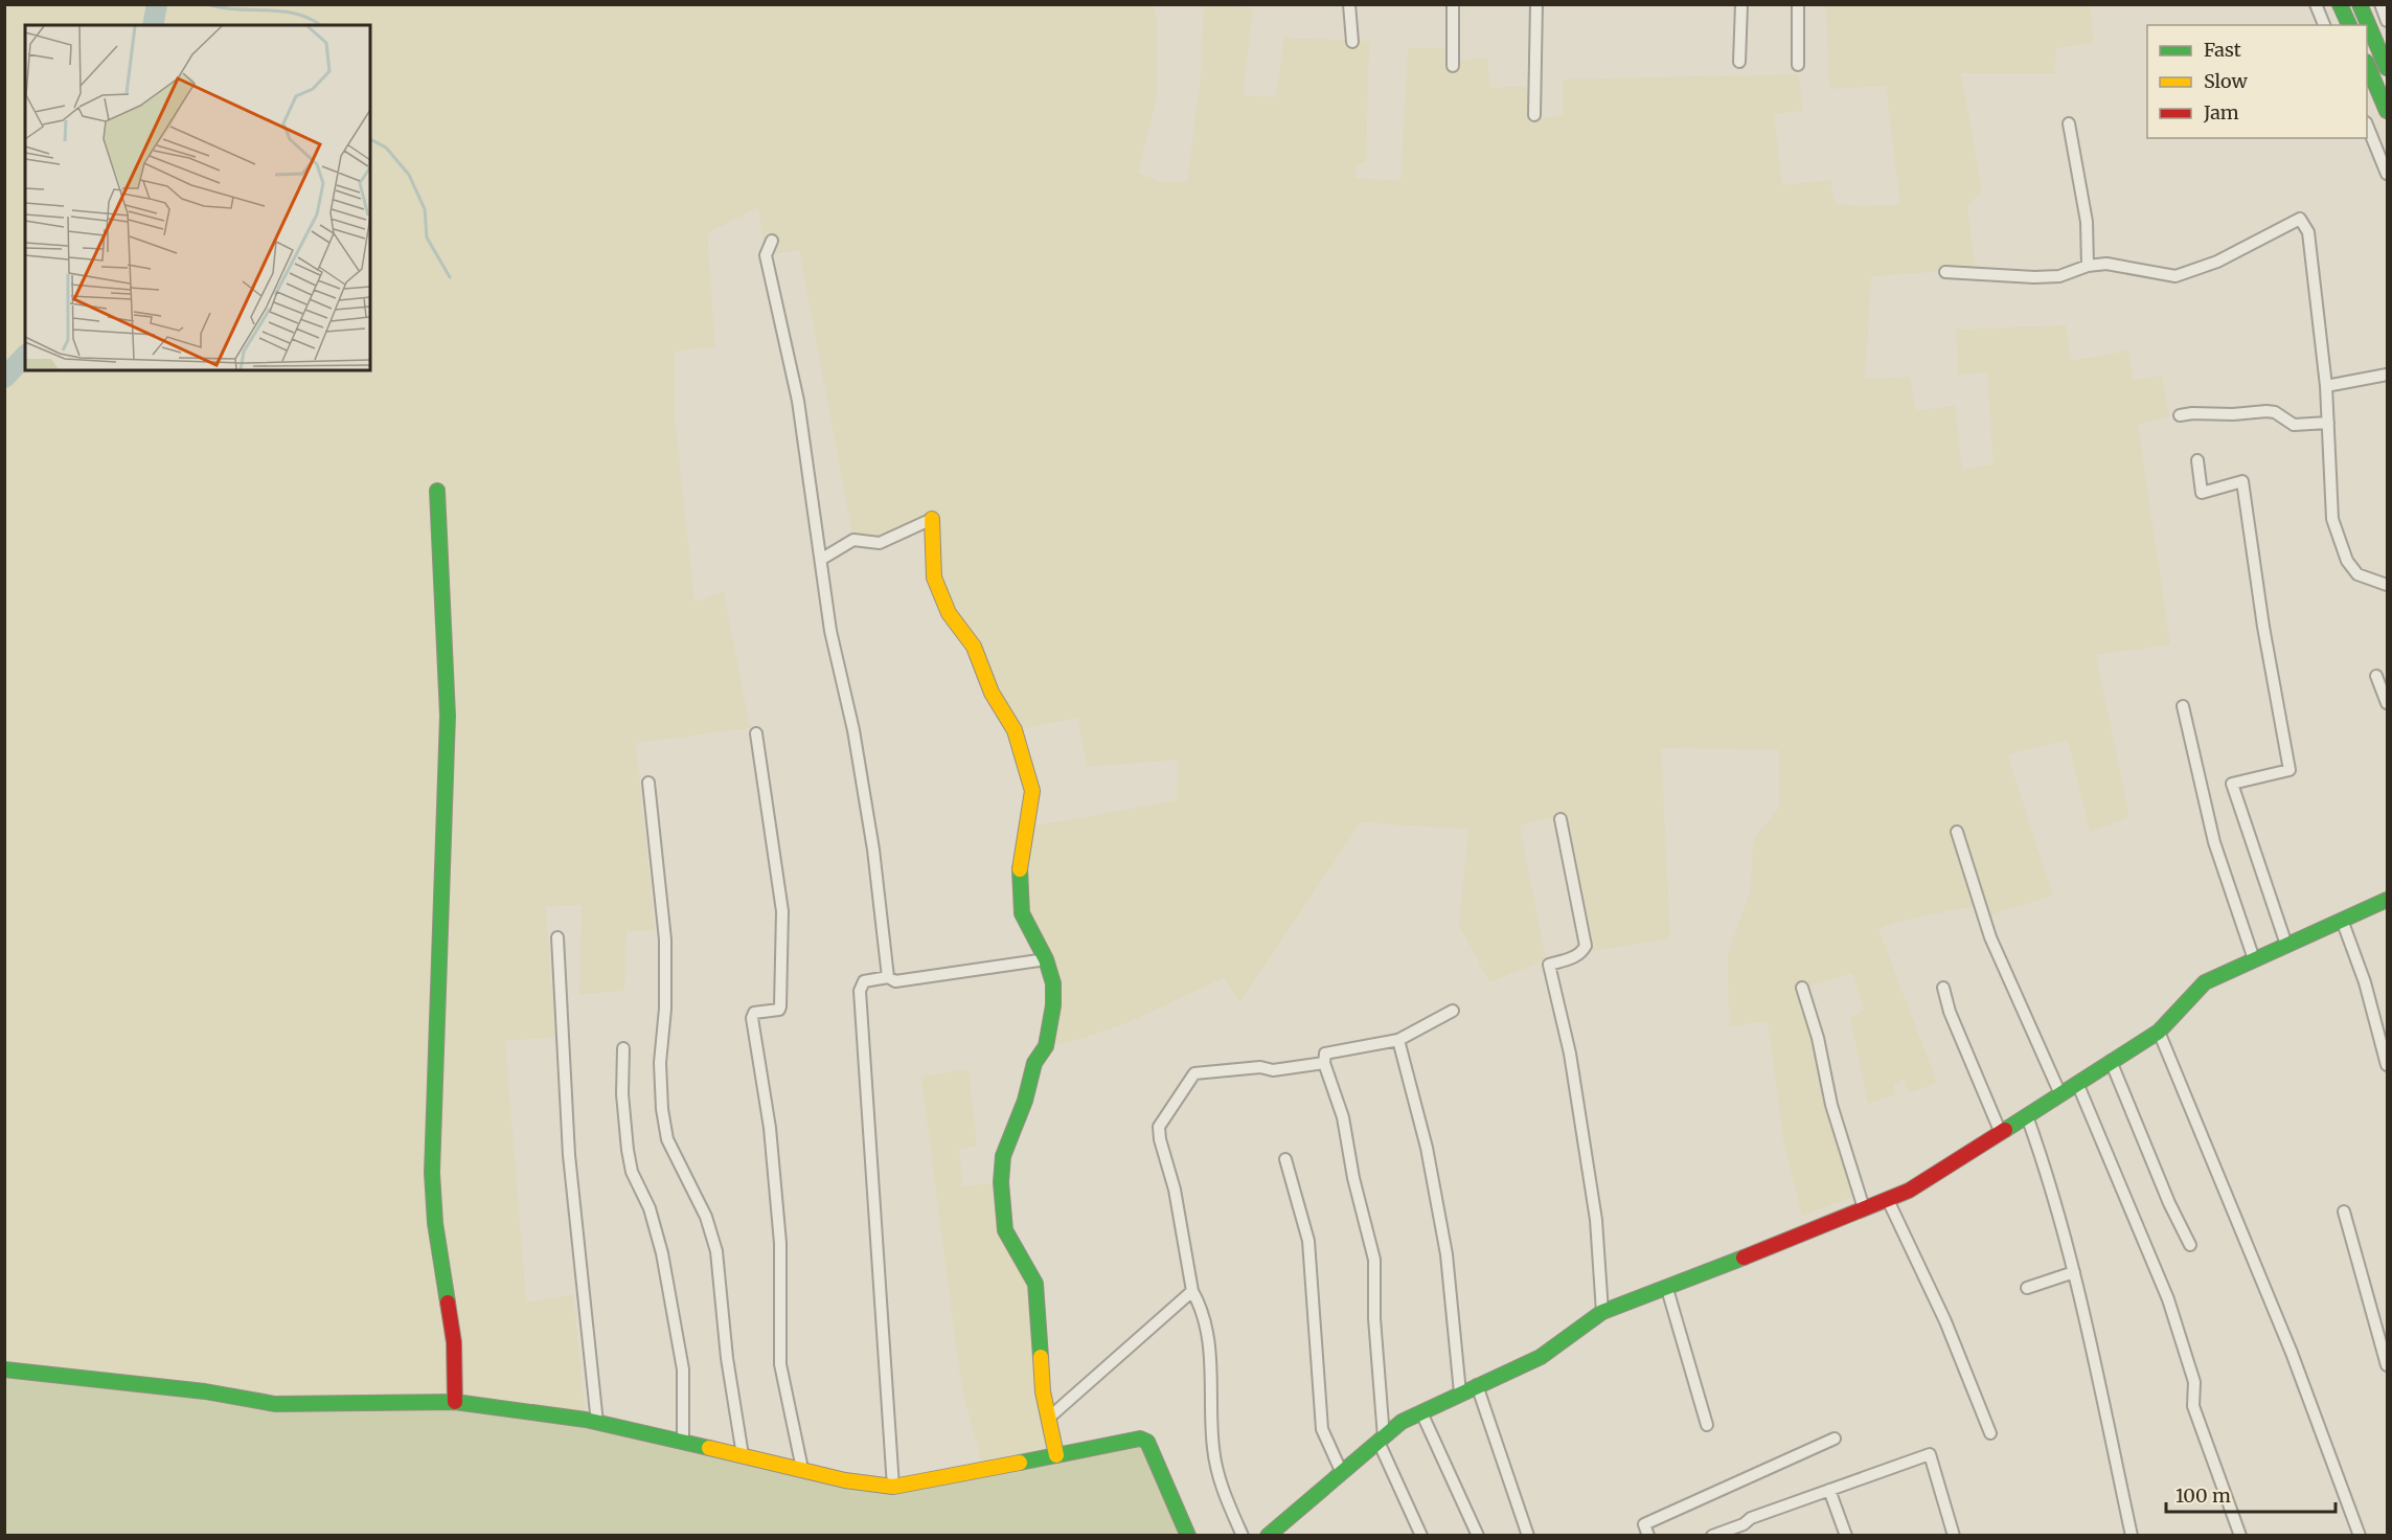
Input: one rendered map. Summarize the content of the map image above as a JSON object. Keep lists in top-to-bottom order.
{
  "legend": ["Fast", "Slow", "Jam"],
  "scale_bar": "100 m"
}
